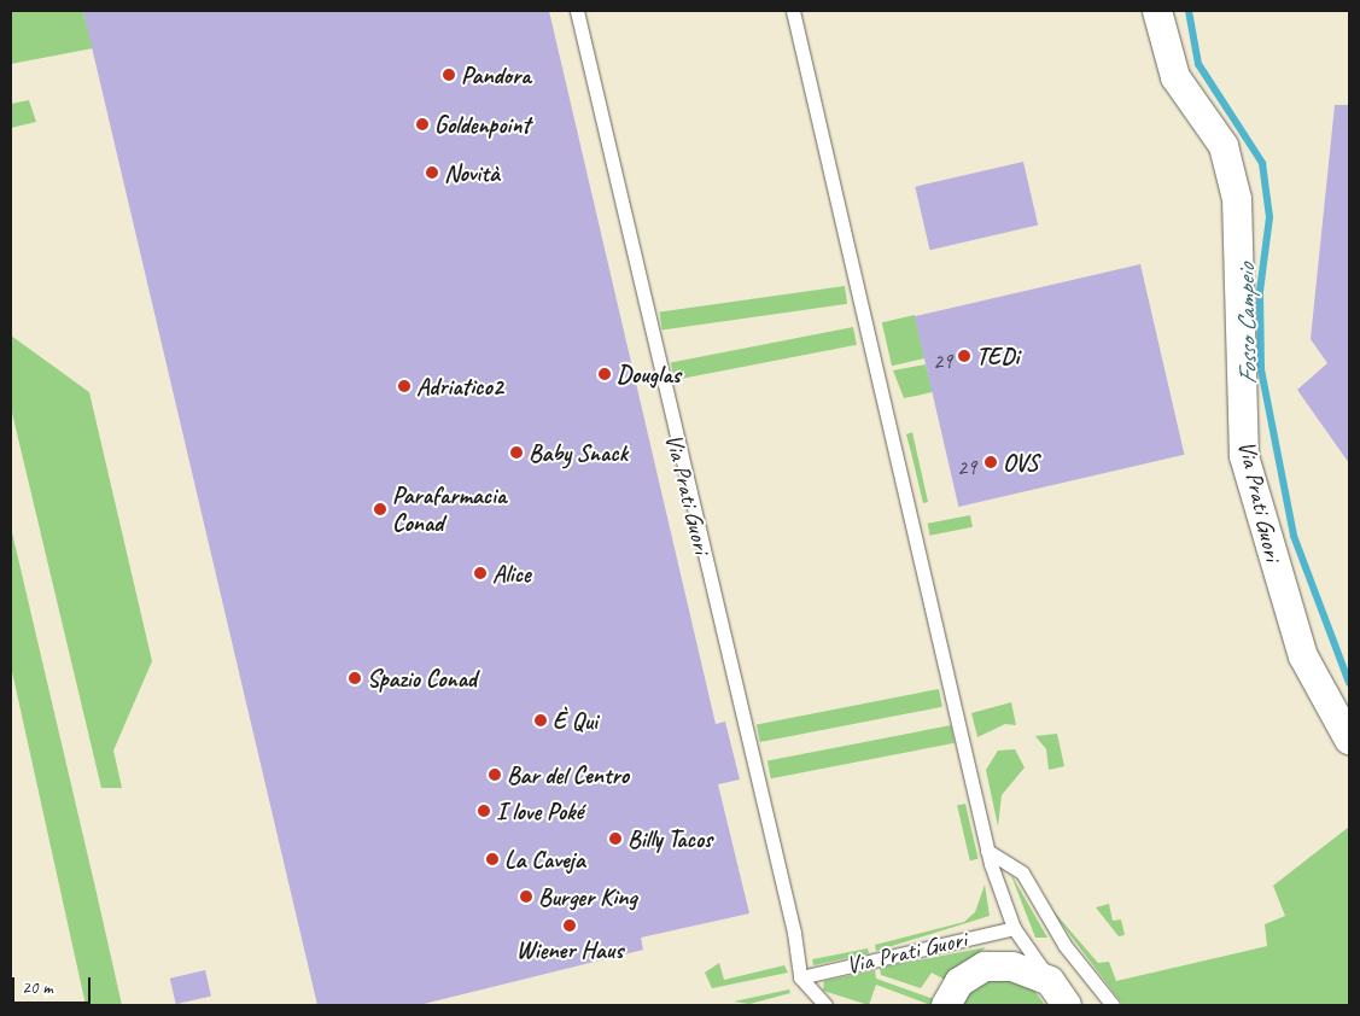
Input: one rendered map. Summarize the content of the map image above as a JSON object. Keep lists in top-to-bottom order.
{
  "streets": {
    "street": ["Via Prati Guori"]
  },
  "water": ["Fosso Campeio"],
  "places": [
    "Pandora",
    "Goldenpoint",
    "Novità",
    "TEDi",
    "Douglas",
    "Adriatico2",
    "Baby Snack",
    "OVS",
    "Parafarmacia Conad",
    "Alice",
    "Spazio Conad",
    "È Qui",
    "Bar del Centro",
    "I love Poké",
    "Billy Tacos",
    "La Caveja",
    "Burger King",
    "Wiener Haus"
  ],
  "house_numbers": ["29", "29"],
  "scale_bar": "20 m"
}
